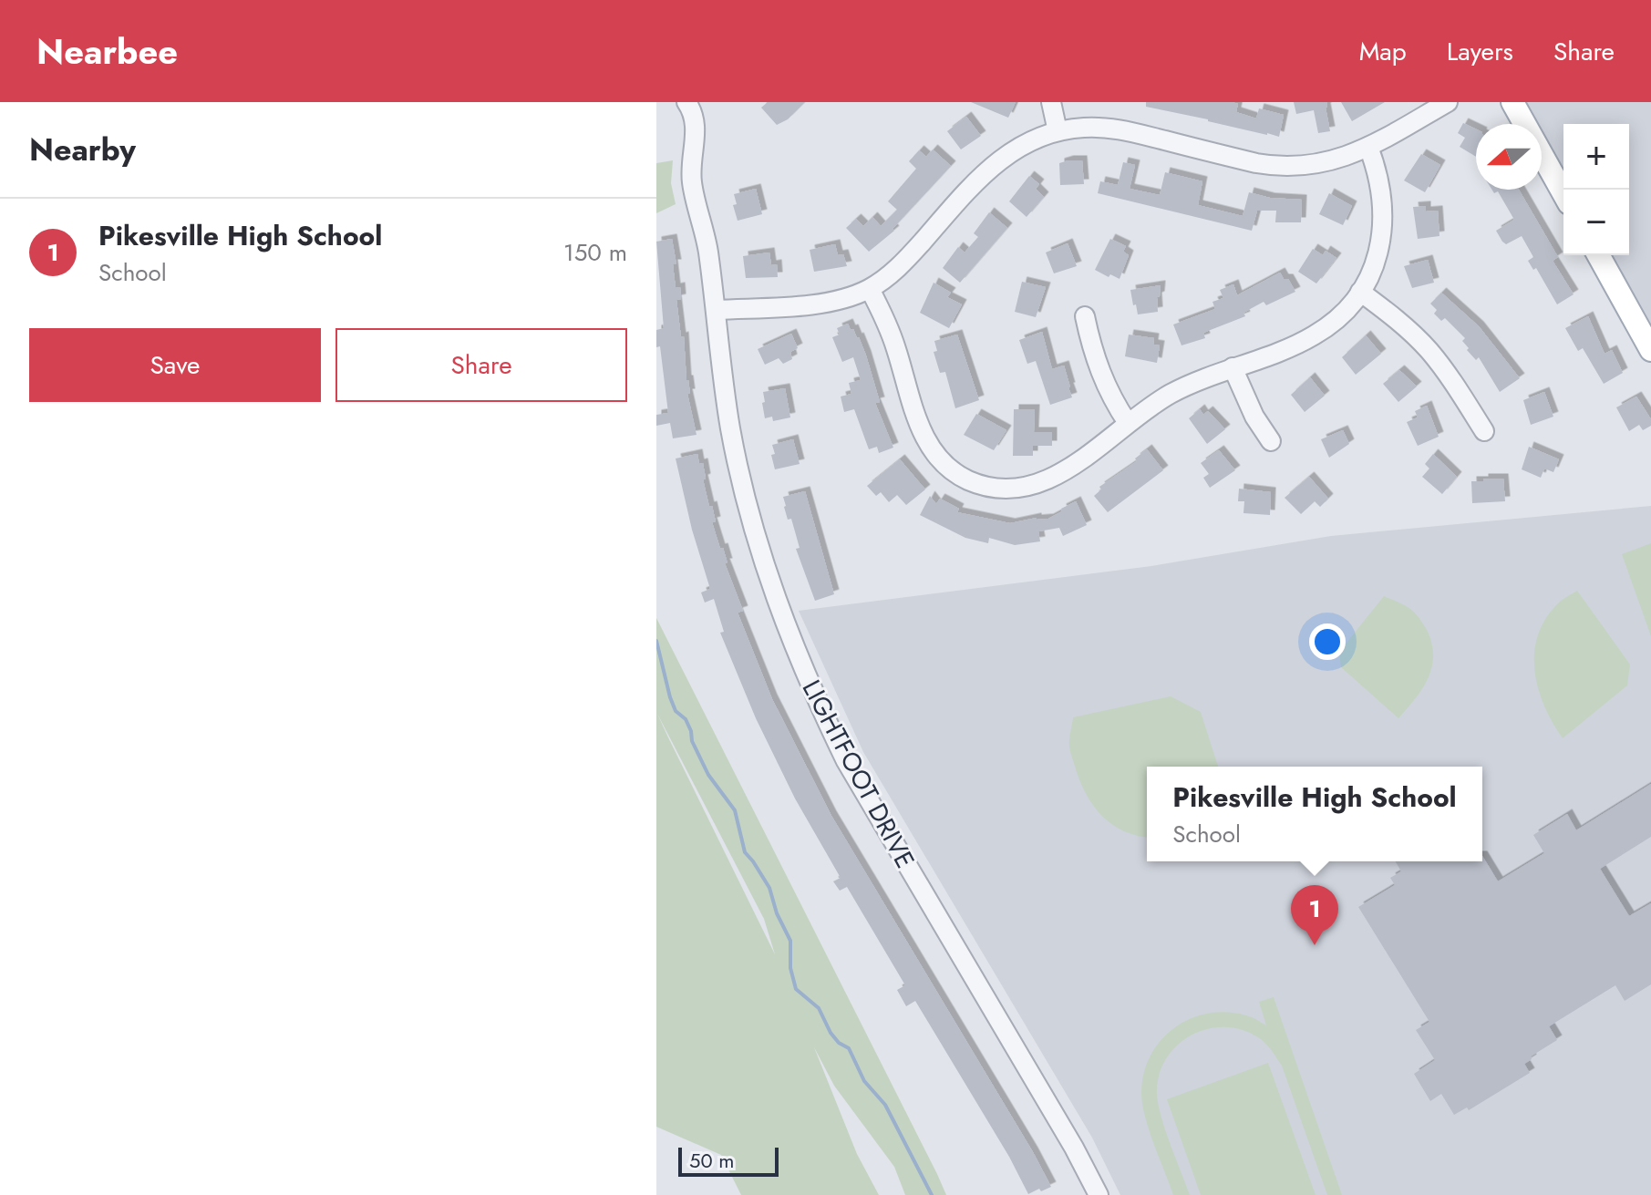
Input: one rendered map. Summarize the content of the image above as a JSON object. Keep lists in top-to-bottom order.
{
  "streets": {
    "street": ["LIGHTFOOT DRIVE"]
  },
  "scale_bar": "50 m",
  "north": "left",
  "page": {
    "header": "Nearbee",
    "nav": ["Map", "Layers", "Share"],
    "heading": "Nearby",
    "map_buttons": ["+", "−"],
    "list": [
      {
        "mark": "1",
        "name": "Pikesville High School",
        "note": "School",
        "value": "150 m"
      }
    ],
    "buttons": ["Save", "Share"],
    "popup": ["Pikesville High School", "School"],
    "pins": "1",
    "scale": "50 m"
  }
}
